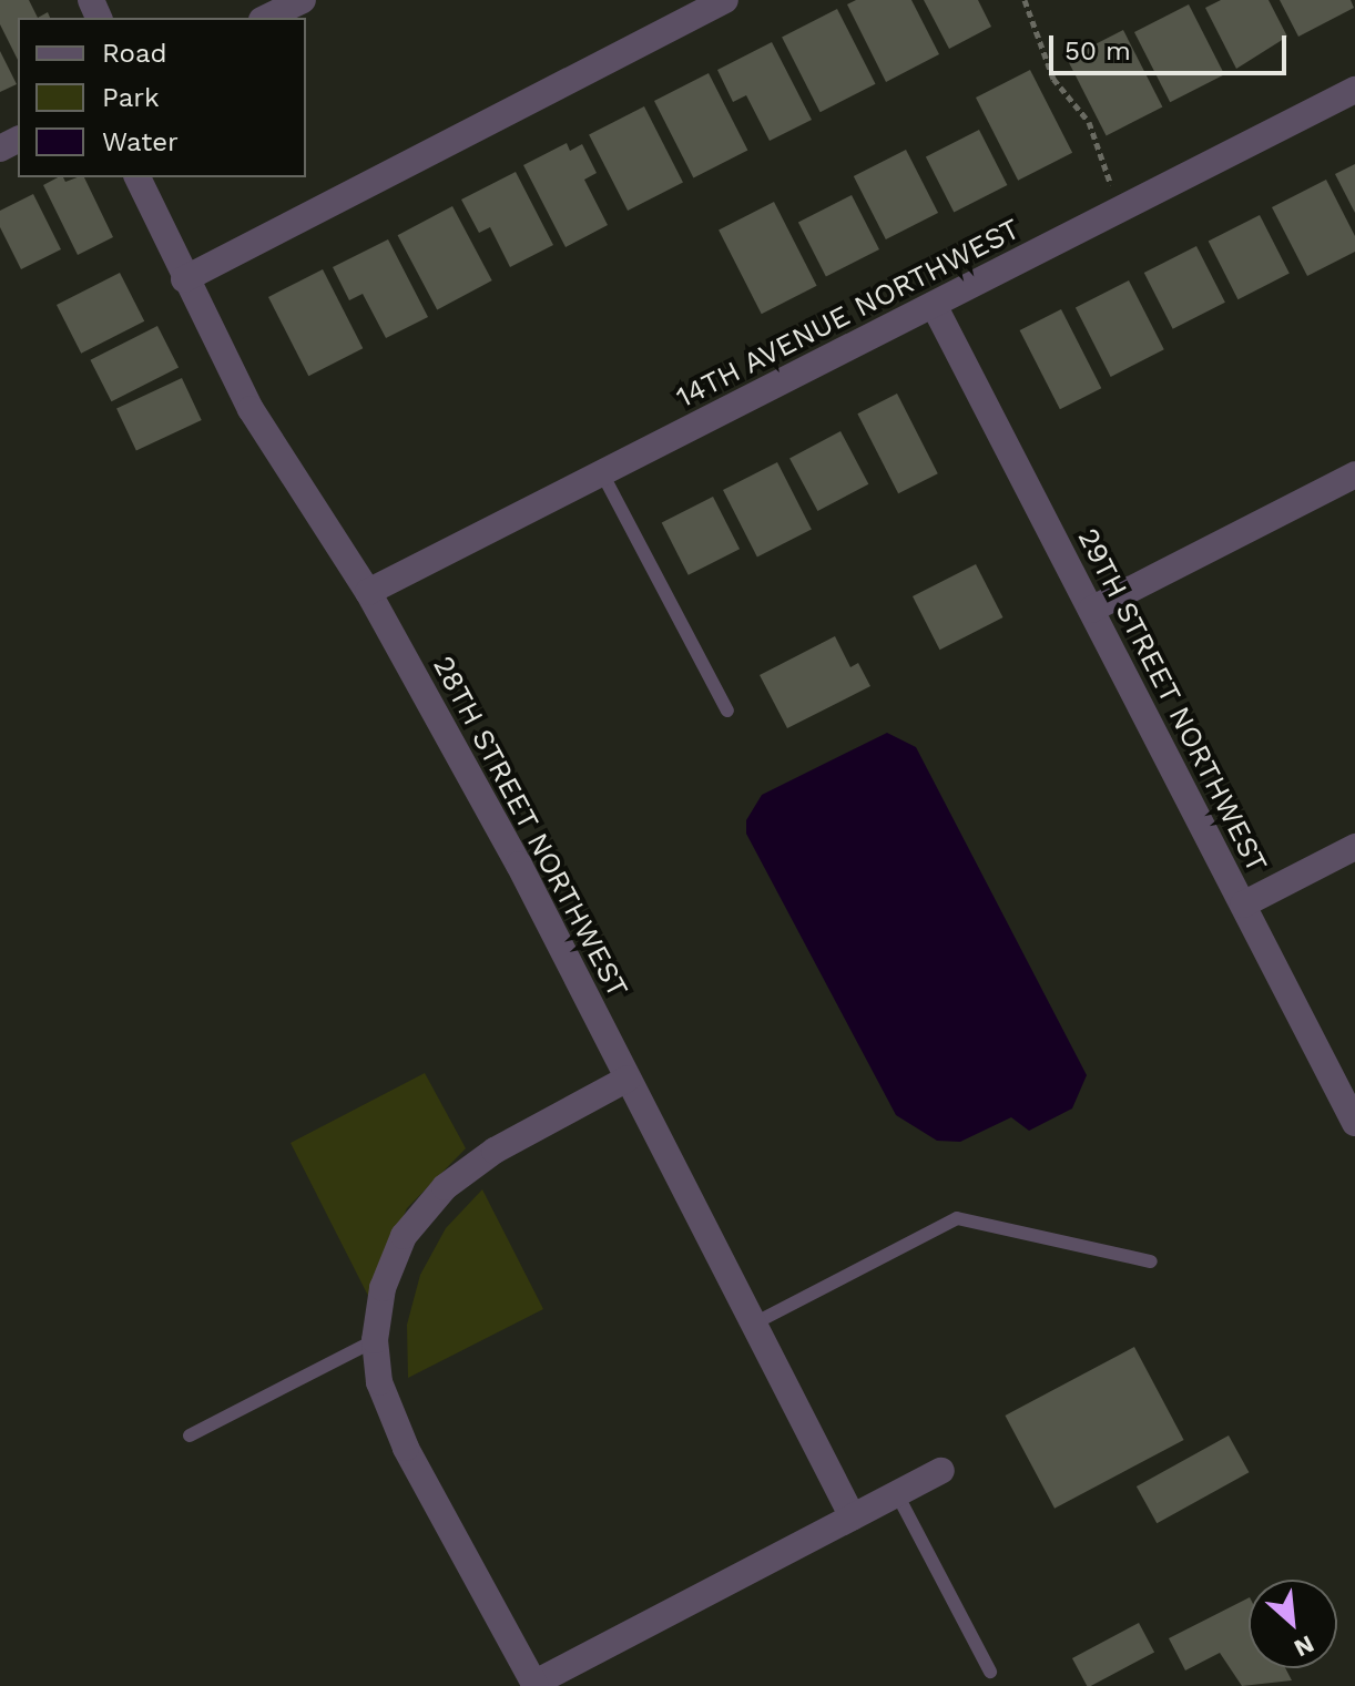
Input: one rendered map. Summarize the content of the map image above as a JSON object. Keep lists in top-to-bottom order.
{
  "streets": {
    "street": ["14TH AVENUE NORTHWEST", "29TH STREET NORTHWEST", "28TH STREET NORTHWEST"]
  },
  "crossings": [
    ["14TH AVENUE NORTHWEST", "29TH STREET NORTHWEST"],
    ["14TH AVENUE NORTHWEST", "28TH STREET NORTHWEST"]
  ],
  "legend": ["Road", "Park", "Water"],
  "scale_bar": "50 m",
  "north": "bottom right"
}
